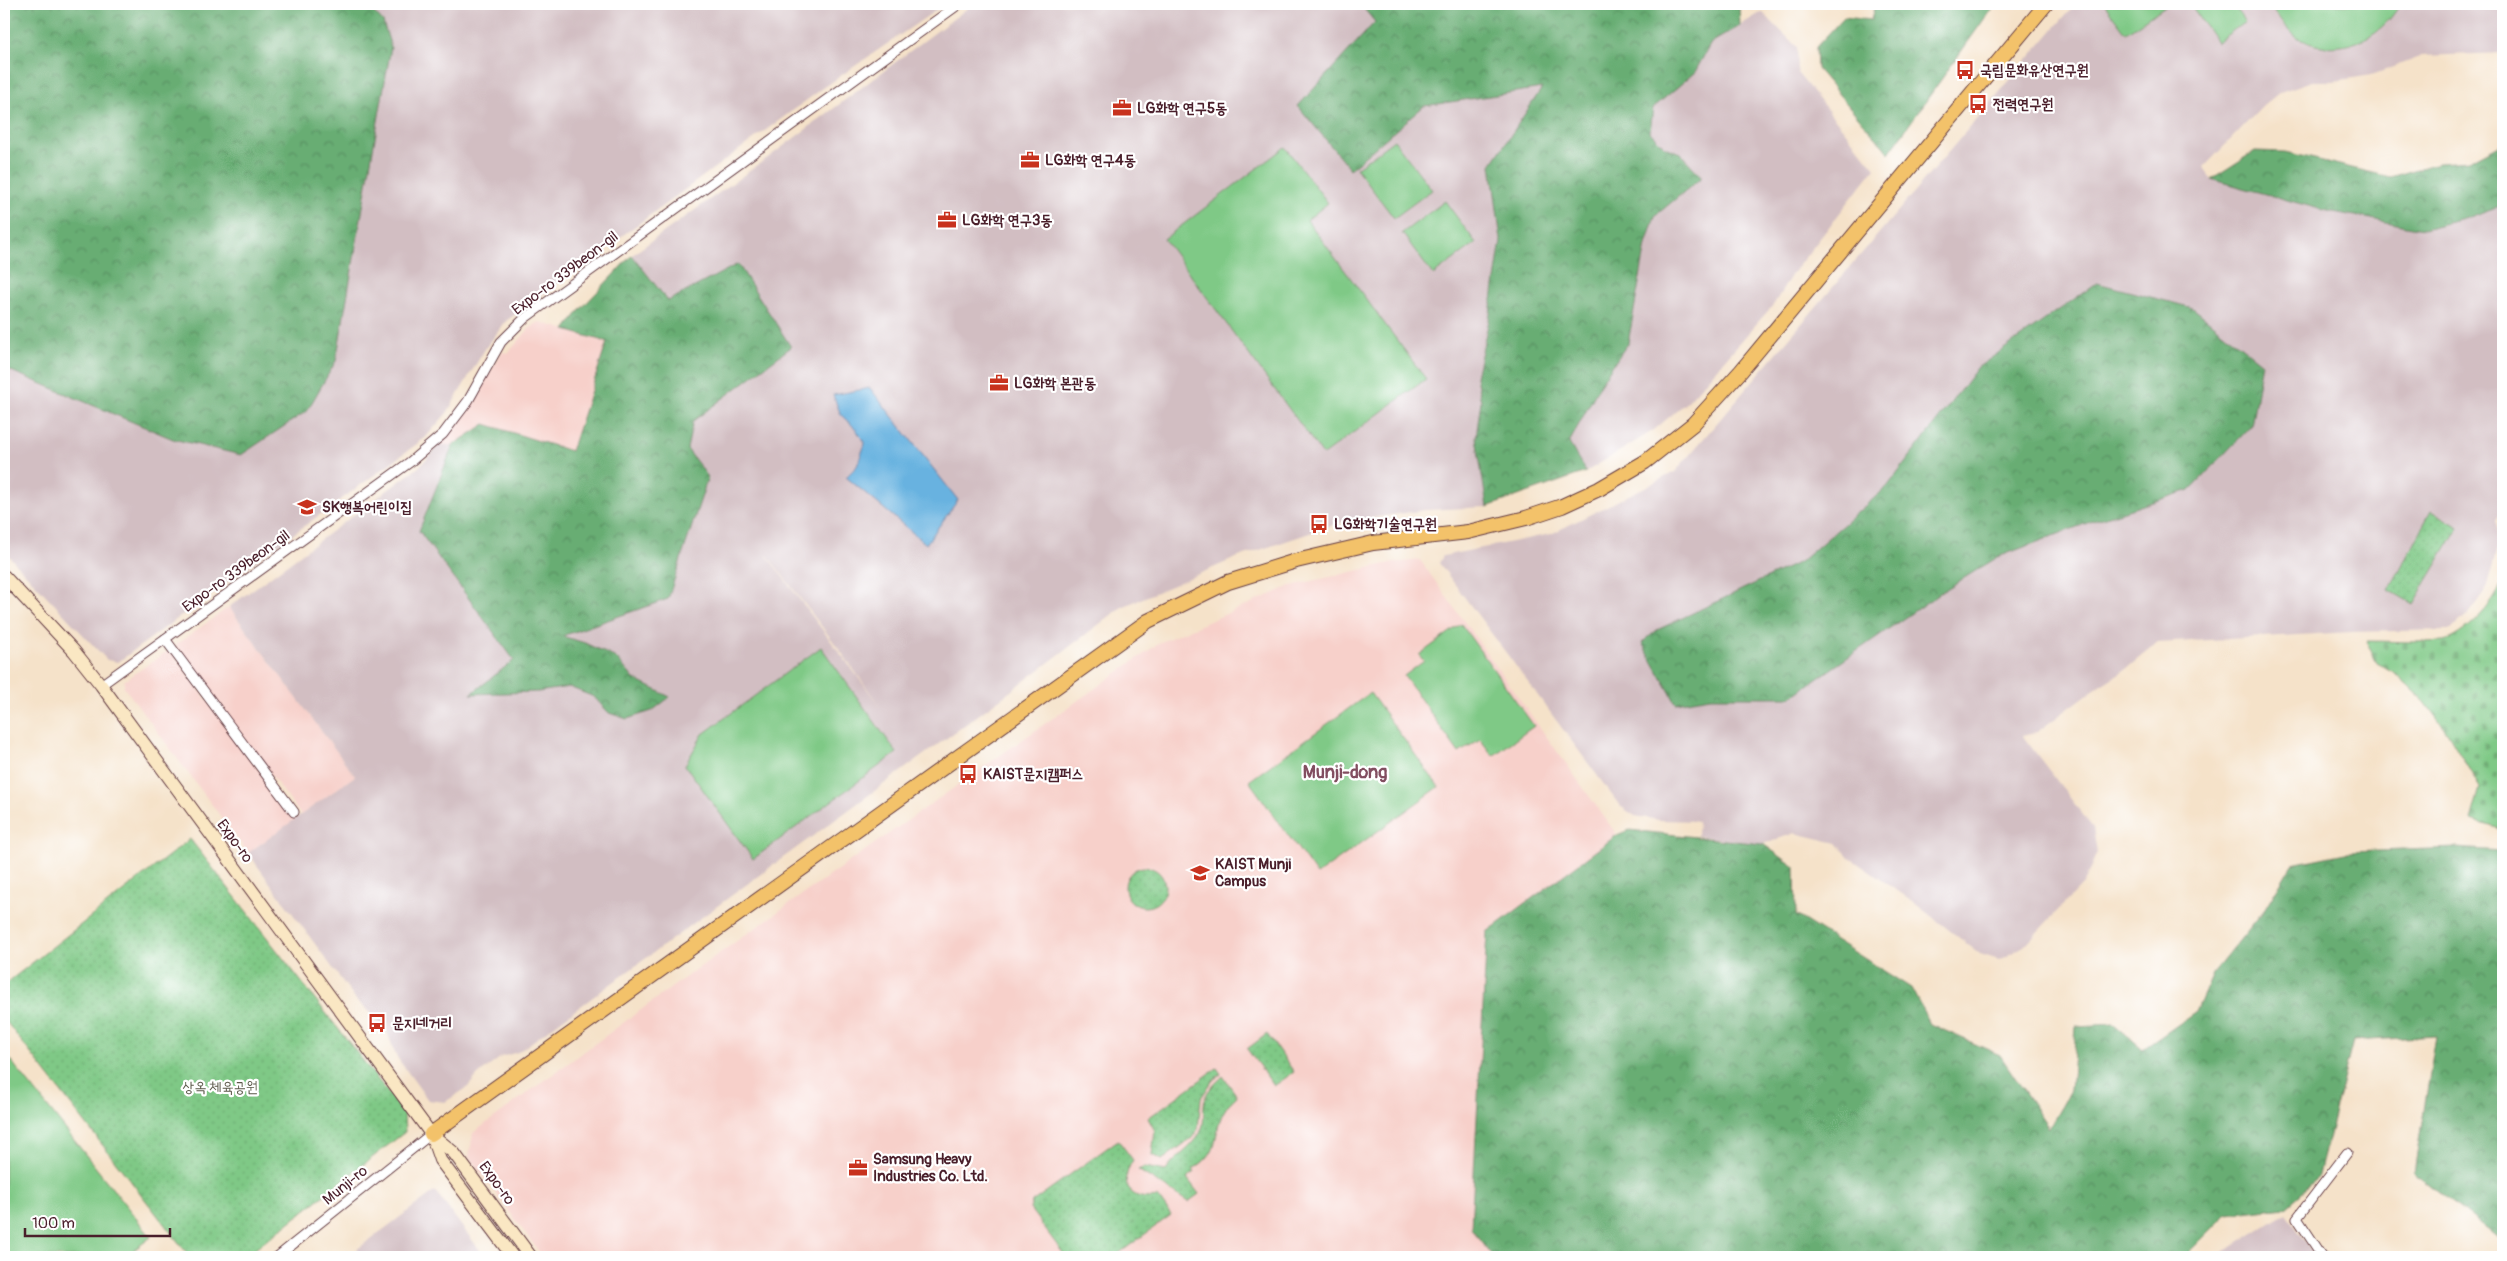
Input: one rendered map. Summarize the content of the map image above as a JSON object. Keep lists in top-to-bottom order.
{
  "streets": {
    "main road": ["Expo-ro"],
    "street": ["Expo-ro 339beon-gil", "Munji-ro"]
  },
  "crossings": [
    ["Expo-ro 339beon-gil", "Expo-ro"],
    ["Expo-ro", "Munji-ro"]
  ],
  "districts": ["Munji-dong"],
  "parks": ["상옥 체육공원"],
  "places": {
    "bus stop": [
      "국립문화유산연구원",
      "전력연구원",
      "LG화학기술연구원",
      "KAIST문지캠퍼스",
      "문지네거리"
    ],
    "office": [
      "LG화학 연구5동",
      "LG화학 연구4동",
      "LG화학 연구3동",
      "LG화학 본관동",
      "Samsung Heavy Industries Co. Ltd."
    ],
    "school or university": ["SK행복어린이집", "KAIST Munji Campus"]
  },
  "scale_bar": "100 m"
}
